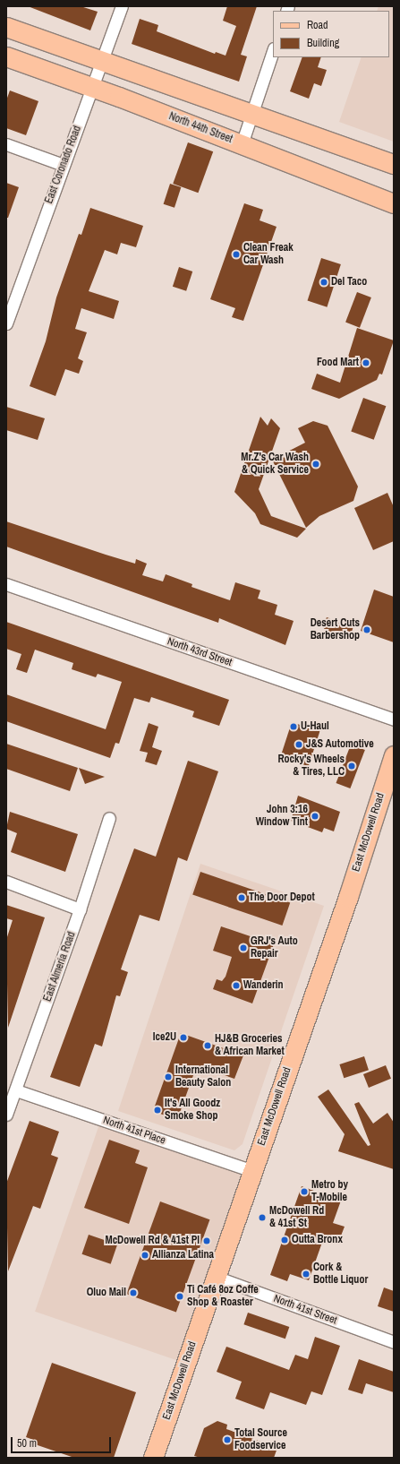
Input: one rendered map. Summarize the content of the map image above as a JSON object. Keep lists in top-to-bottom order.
{
  "streets": {
    "main road": ["North 44th Street", "East McDowell Road"],
    "street": [
      "East Coronado Road",
      "North 43rd Street",
      "East Almeria Road",
      "North 41st Place",
      "North 41st Street"
    ]
  },
  "crossings": [
    ["North 44th Street", "East Coronado Road"],
    ["East McDowell Road", "North 41st Place"],
    ["East McDowell Road", "North 41st Street"],
    ["East Almeria Road", "North 41st Place"]
  ],
  "places": [
    "Clean Freak Car Wash",
    "Del Taco",
    "Food Mart",
    "Mr.Z's Car Wash & Quick Service",
    "Desert Cuts Barbershop",
    "U-Haul",
    "J&S Automotive",
    "Rocky's Wheels & Tires, LLC",
    "John 3:16 Window Tint",
    "The Door Depot",
    "GRJ's Auto Repair",
    "Wanderin",
    "Ice2U",
    "HJ&B Groceries & African Market",
    "International Beauty Salon",
    "It's All Goodz Smoke Shop",
    "Metro by T-Mobile",
    "McDowell Rd & 41st St",
    "Outta Bronx",
    "McDowell Rd & 41st Pl",
    "Allianza Latina",
    "Cork & Bottle Liquor",
    "Oluo Mail",
    "Ti Café 8oz Coffe Shop & Roaster",
    "Total Source Foodservice"
  ],
  "legend": ["Road", "Building"],
  "scale_bar": "50 m"
}
